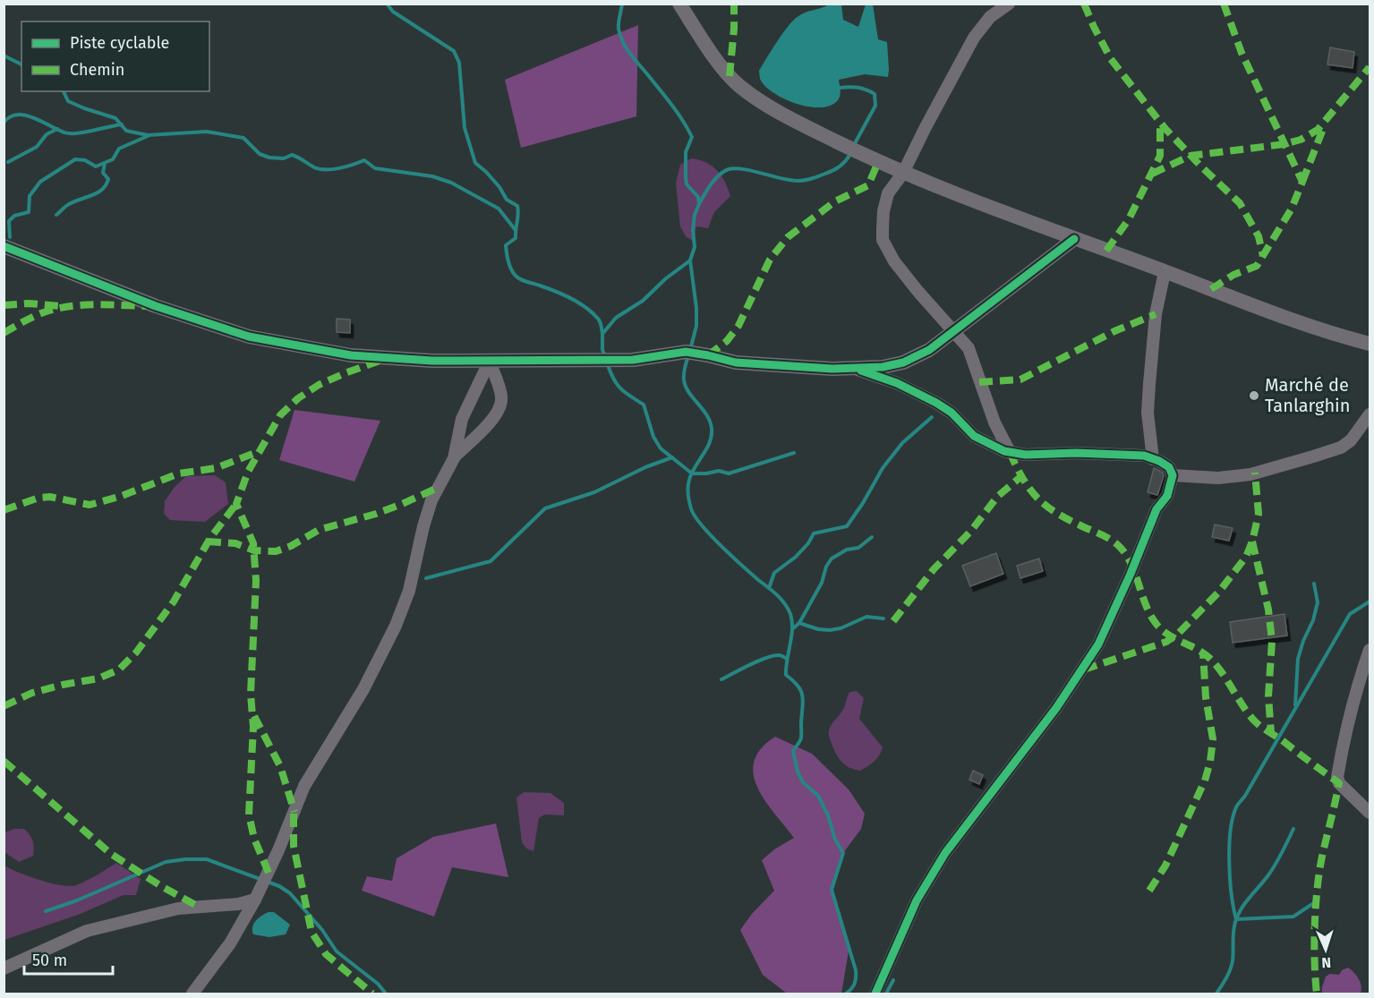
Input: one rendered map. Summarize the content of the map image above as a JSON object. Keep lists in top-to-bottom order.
{
  "places": ["Marché de Tanlarghin"],
  "legend": ["Piste cyclable", "Chemin"],
  "scale_bar": "50 m",
  "north": "bottom"
}
